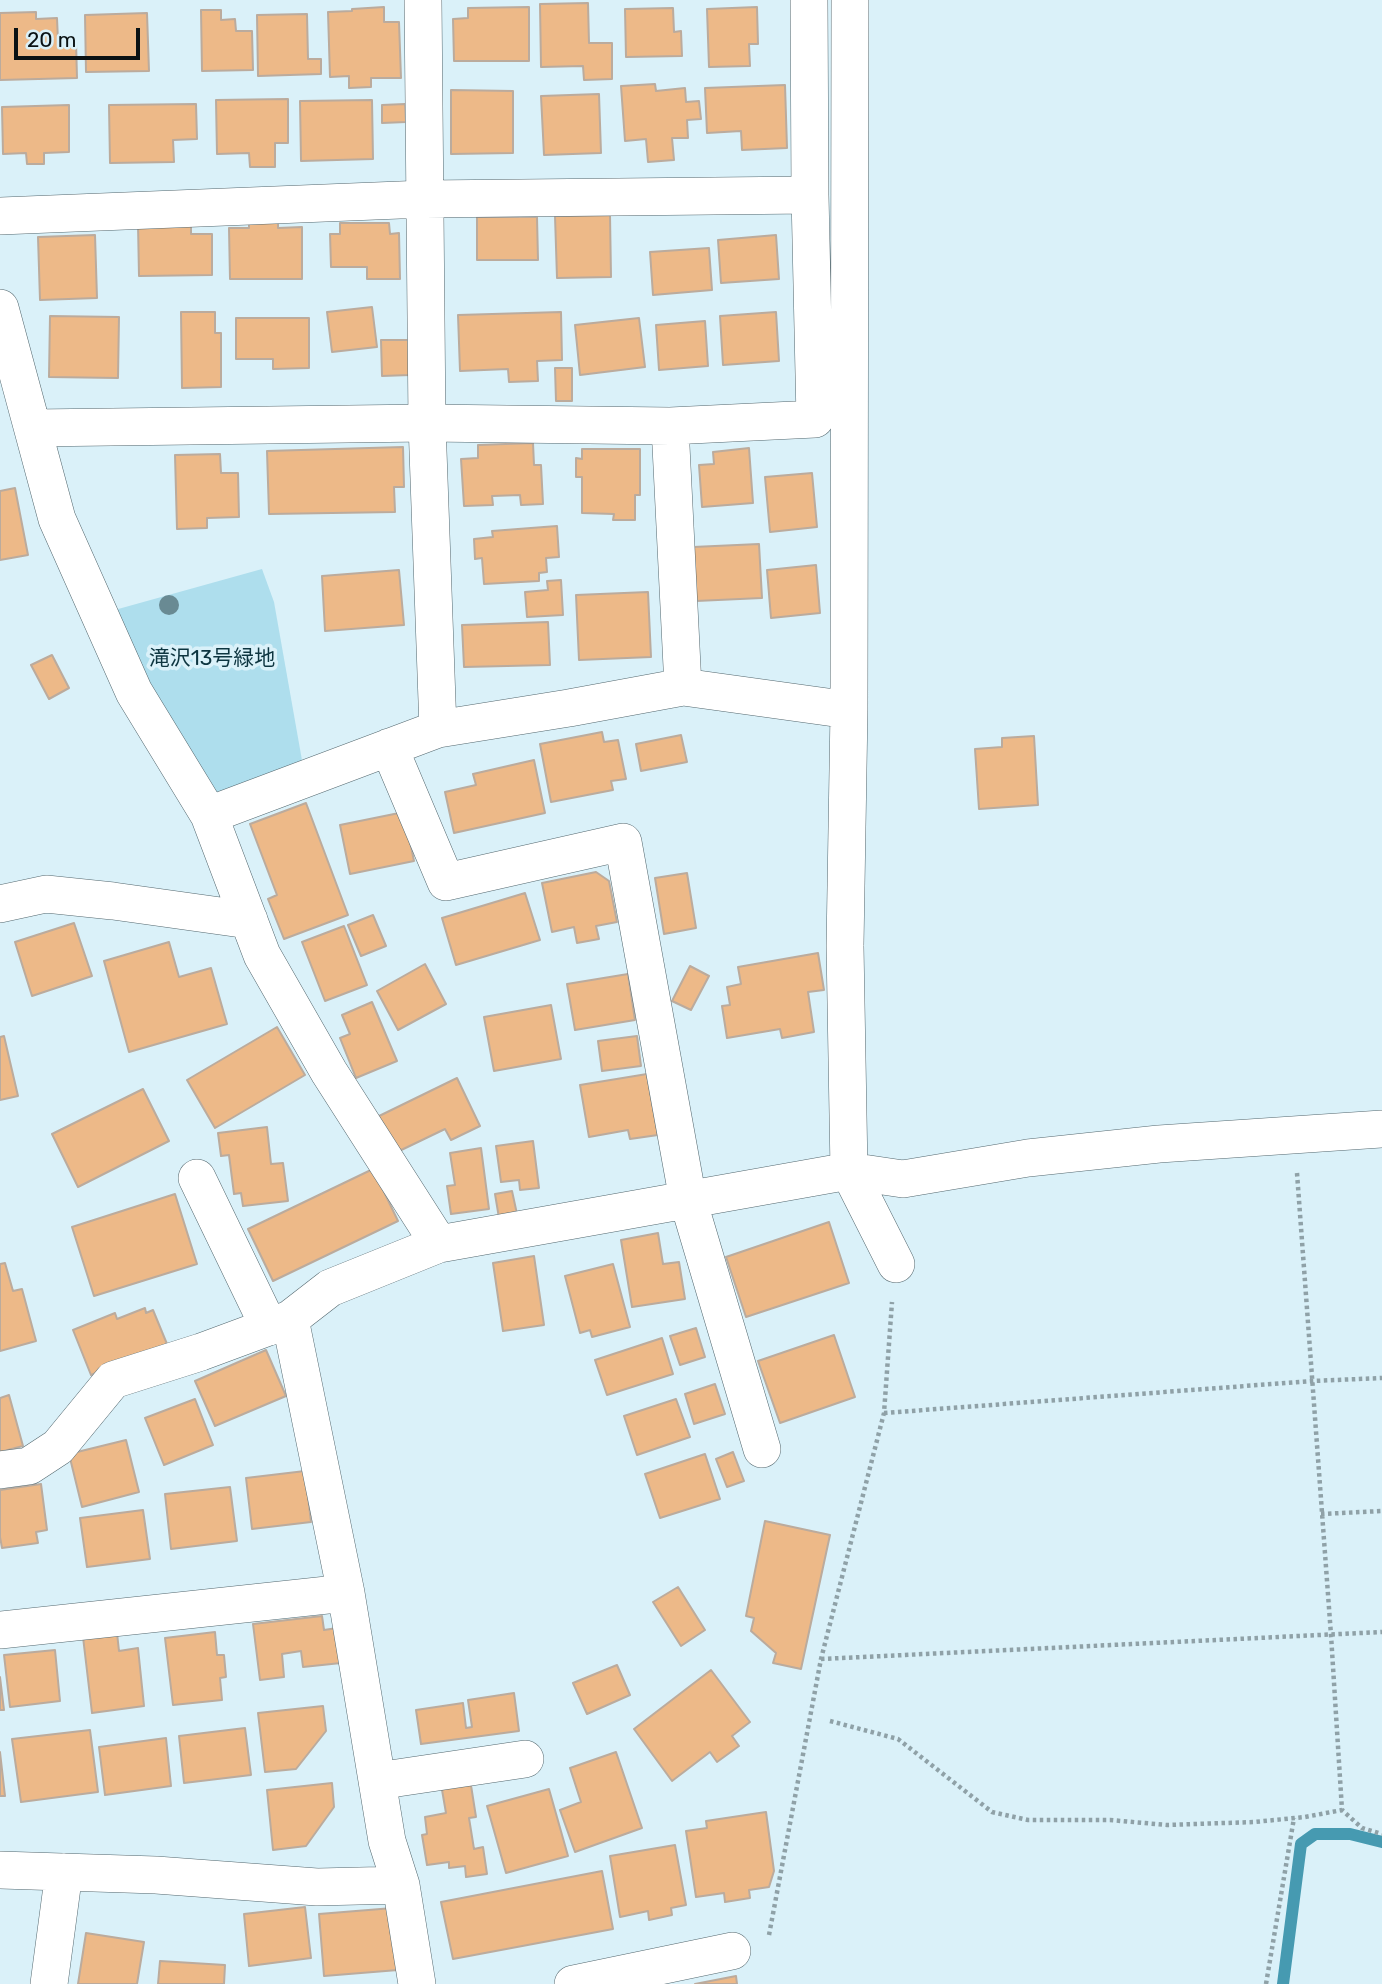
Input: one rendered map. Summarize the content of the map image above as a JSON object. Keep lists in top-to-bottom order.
{
  "parks": ["滝沢13号緑地"],
  "scale_bar": "20 m"
}
